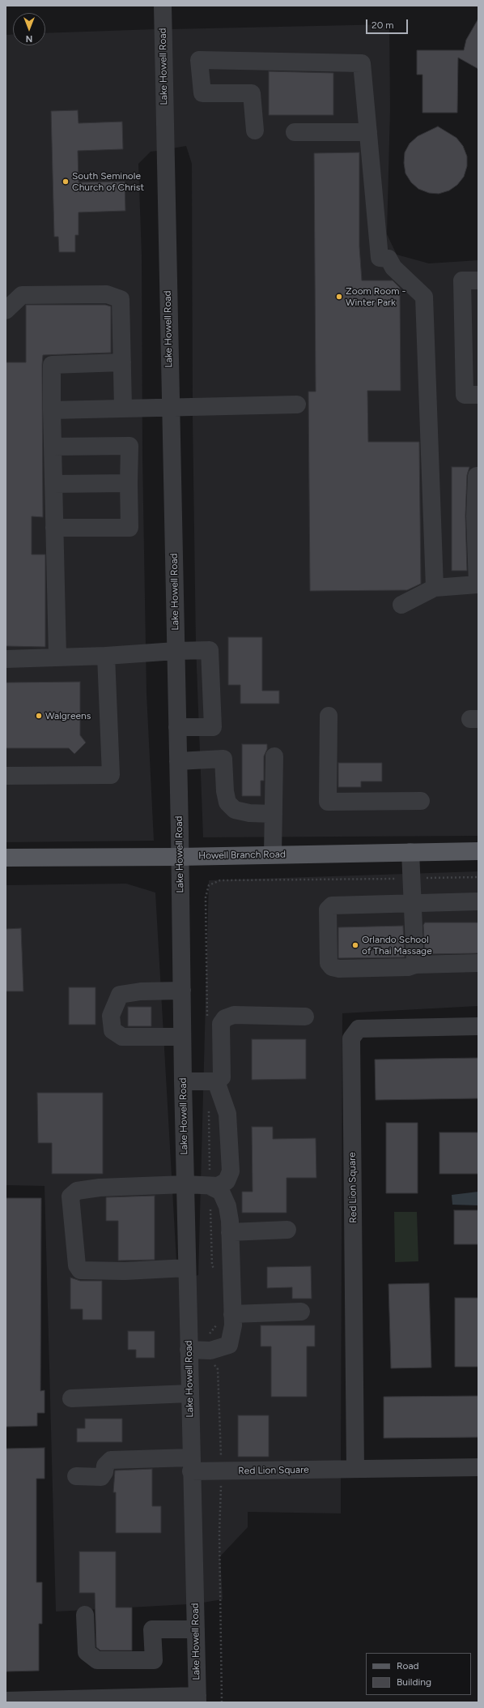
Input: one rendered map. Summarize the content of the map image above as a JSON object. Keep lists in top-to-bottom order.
{
  "streets": {
    "main road": ["Howell Branch Road"],
    "street": ["Lake Howell Road", "Red Lion Square"]
  },
  "crossings": [
    ["Lake Howell Road", "Howell Branch Road"],
    ["Lake Howell Road", "Red Lion Square"]
  ],
  "places": [
    "South Seminole Church of Christ",
    "Zoom Room - Winter Park",
    "Walgreens",
    "Orlando School of Thai Massage"
  ],
  "legend": ["Road", "Building"],
  "scale_bar": "20 m",
  "north": "bottom"
}
